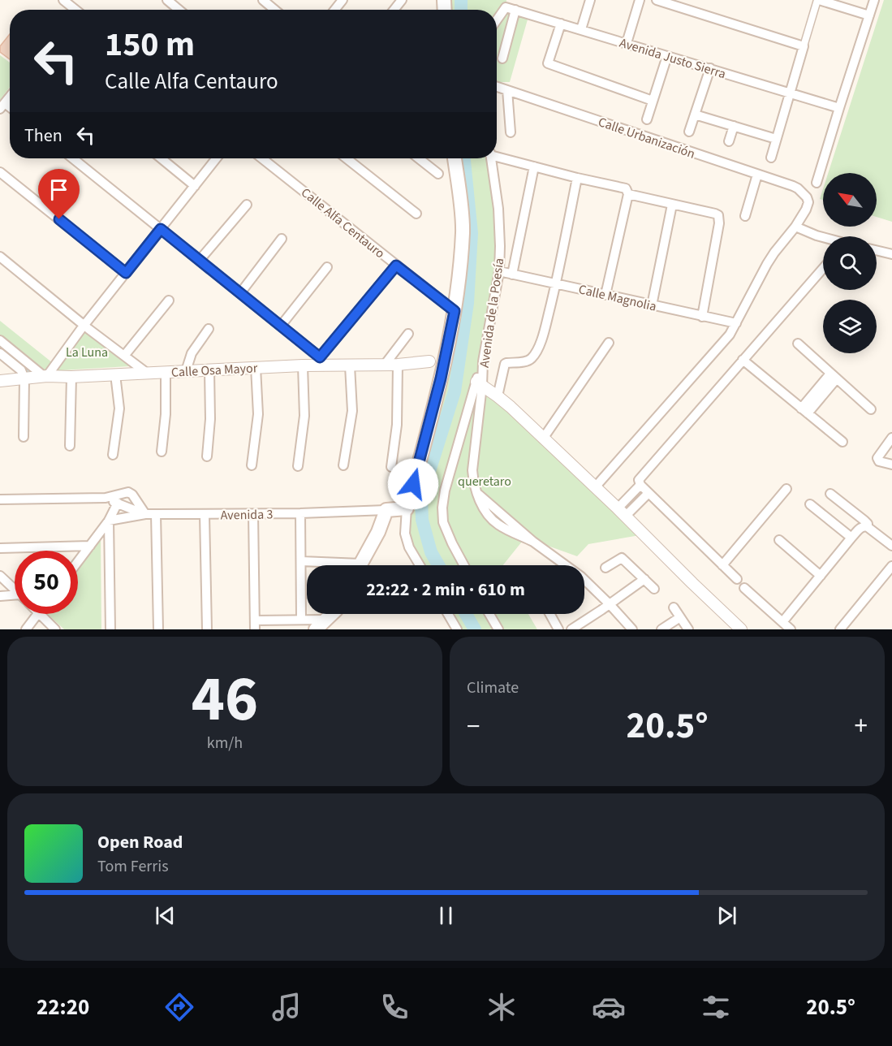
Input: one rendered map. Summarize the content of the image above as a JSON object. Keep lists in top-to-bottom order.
{
  "streets": {
    "street": [
      "Avenida Justo Sierra",
      "Calle Urbanización",
      "Calle Alfa Centauro",
      "Calle Magnolia",
      "Avenida de la Poesía",
      "Calle Osa Mayor",
      "Avenida 3"
    ]
  },
  "crossings": [
    ["Calle Magnolia", "Avenida de la Poesía"]
  ],
  "parks": ["La Luna", "queretaro"],
  "north": "top left",
  "page": {
    "turn": ["150 m", "Calle Alfa Centauro"],
    "then": "Then",
    "limit": "50",
    "trip": "22:22 · 2 min · 610 m",
    "tile": [
      ["46", "km/h"],
      "Climate"
    ],
    "heat": ["−", "20.5°", "+"],
    "song": ["Open Road", "Tom Ferris"],
    "tabs": ["22:20", "20.5°"]
  }
}
